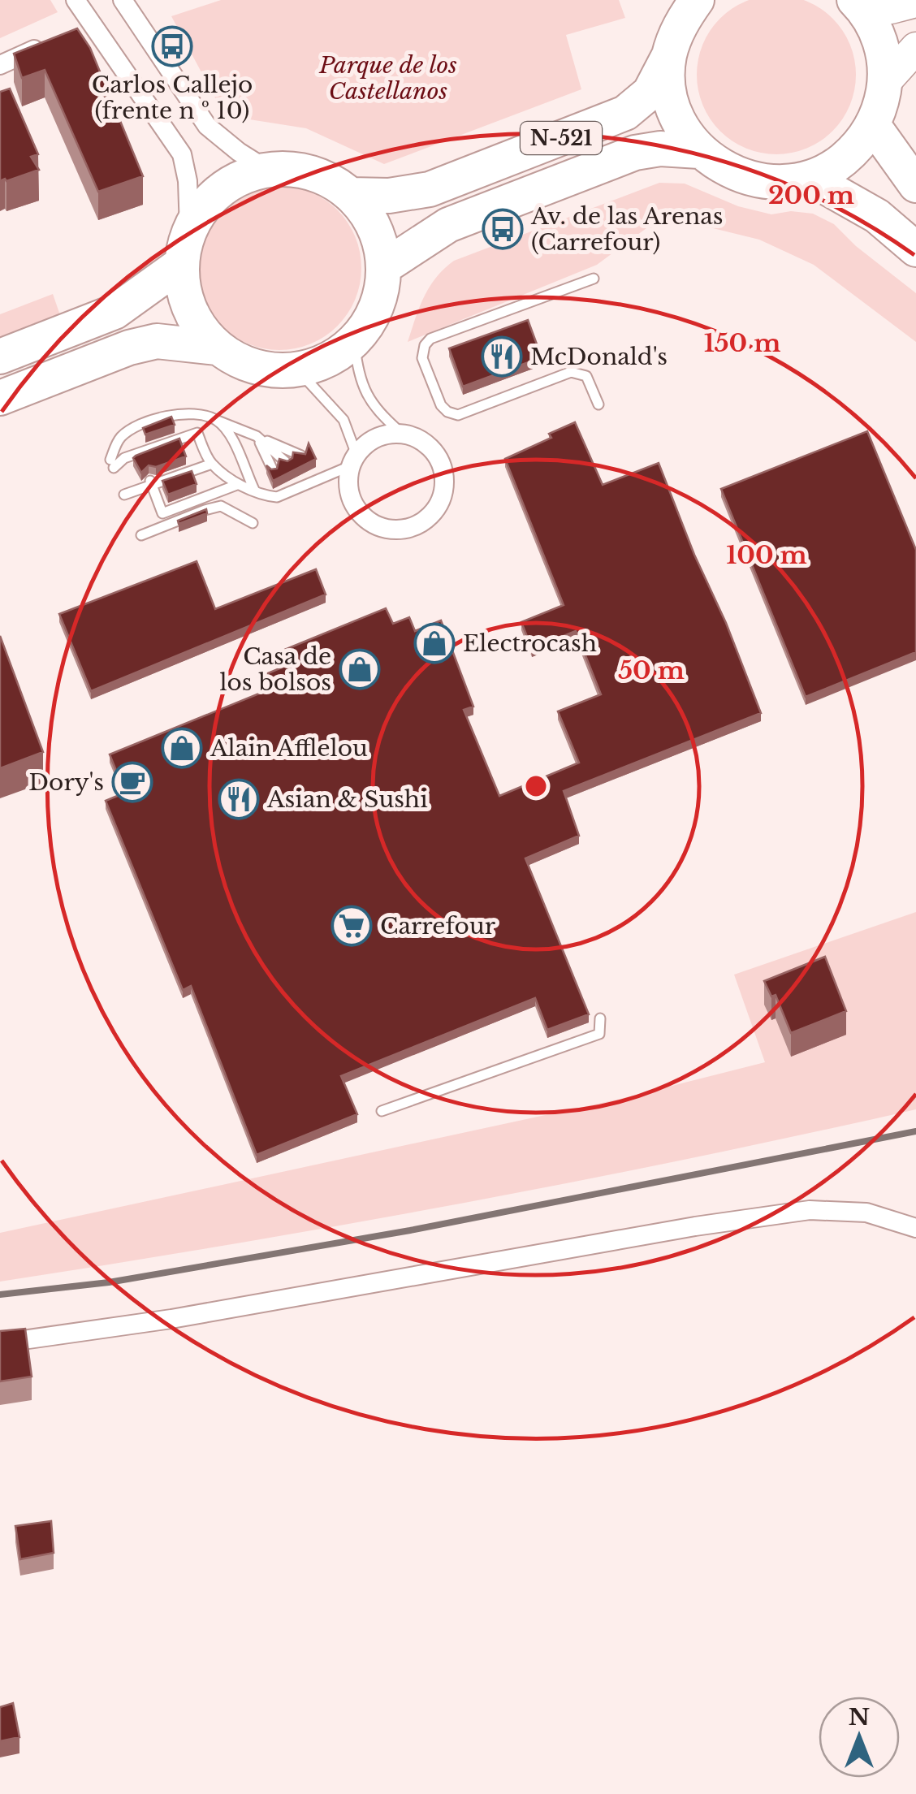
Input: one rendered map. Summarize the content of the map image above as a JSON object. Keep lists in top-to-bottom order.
{
  "streets": {
    "highway": ["N-521"]
  },
  "parks": ["Parque de los Castellanos"],
  "places": {
    "bus stop": ["Carlos Callejo (frente n º 10)", "Av. de las Arenas (Carrefour)"],
    "restaurant": ["McDonald's", "Asian & Sushi"],
    "shop": ["Electrocash", "Casa de los bolsos", "Alain Afflelou"],
    "cafe": ["Dory's"],
    "supermarket": ["Carrefour"]
  },
  "north": "top",
  "rings": [
    "200 m",
    "150 m",
    "100 m",
    "50 m"
  ]
}
